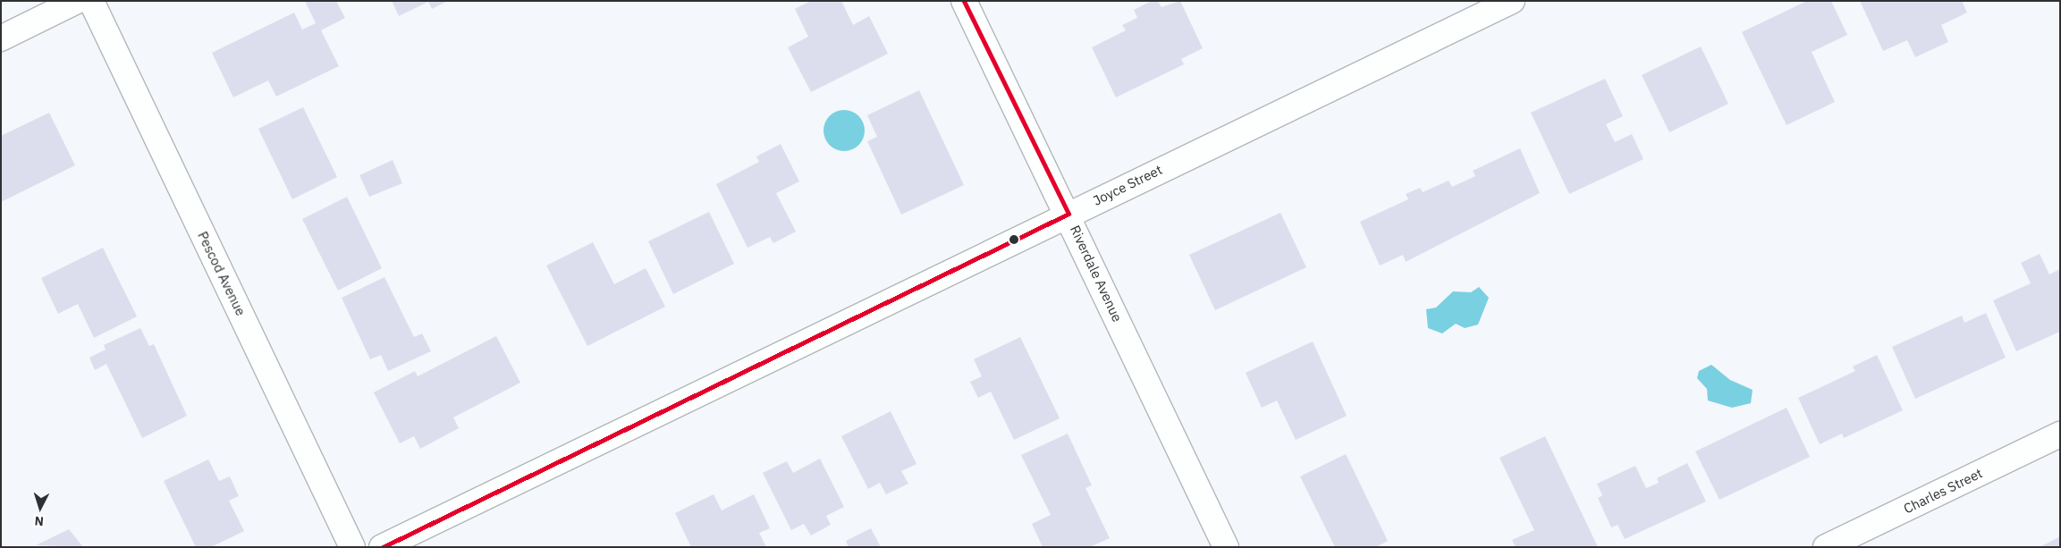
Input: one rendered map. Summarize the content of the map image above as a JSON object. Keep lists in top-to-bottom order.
{
  "streets": {
    "street": [
      "Joyce Street",
      "Pescod Avenue",
      "Riverdale Avenue",
      "Charles Street"
    ]
  },
  "crossings": [
    ["Joyce Street", "Riverdale Avenue"]
  ],
  "north": "bottom"
}
